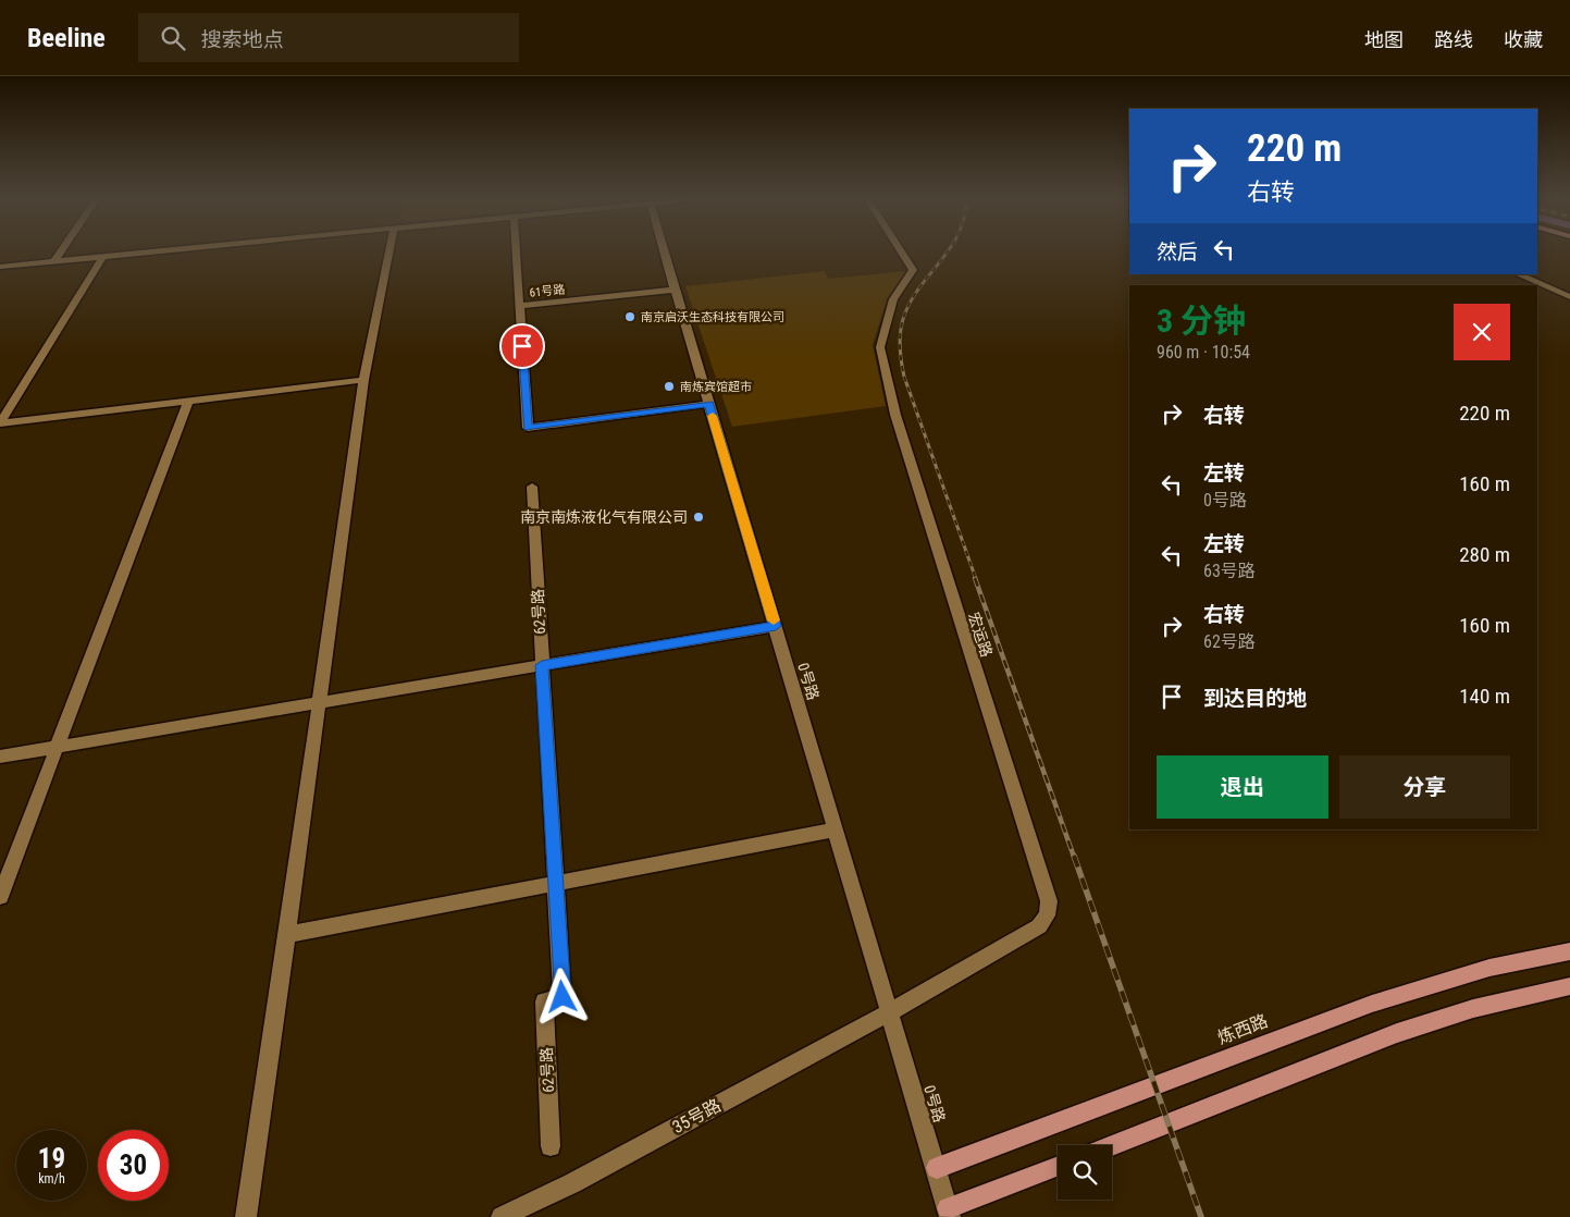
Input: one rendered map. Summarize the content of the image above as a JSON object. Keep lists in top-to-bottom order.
{
  "streets": {
    "main road": ["炼西路"],
    "street": [
      "61号路",
      "62号路",
      "宏运路",
      "0号路",
      "35号路"
    ]
  },
  "crossings": [
    ["61号路", "0号路"],
    ["宏运路", "0号路"],
    ["宏运路", "35号路"],
    ["0号路", "炼西路"],
    ["0号路", "35号路"]
  ],
  "places": ["南京启沃生态科技有限公司", "南炼宾馆超市", "南京南炼液化气有限公司"],
  "page": {
    "header": "Beeline",
    "search": "搜索地点",
    "nav": ["地图", "路线", "收藏"],
    "turn": ["220 m", "右转"],
    "then": "然后",
    "heading": ["3 分钟", "960 m · 10:54"],
    "list": [
      {
        "name": "右转",
        "value": "220 m"
      },
      {
        "name": "左转",
        "note": "0号路",
        "value": "160 m"
      },
      {
        "name": "左转",
        "note": "63号路",
        "value": "280 m"
      },
      {
        "name": "右转",
        "note": "62号路",
        "value": "160 m"
      },
      {
        "name": "到达目的地",
        "value": "140 m"
      }
    ],
    "buttons": ["退出", "分享"],
    "speed": "19 km/h",
    "limit": "30"
  }
}
